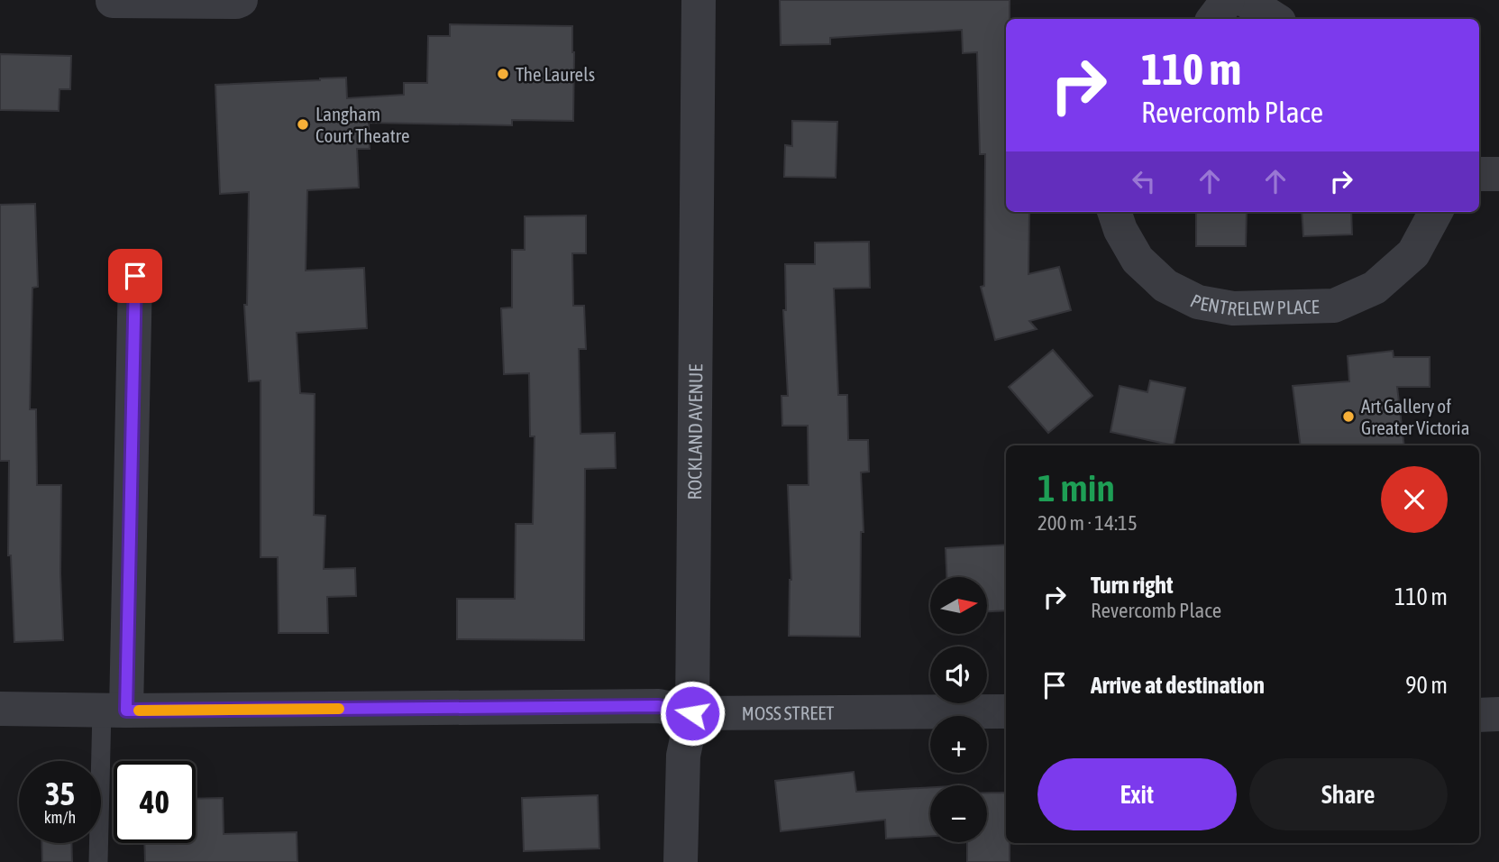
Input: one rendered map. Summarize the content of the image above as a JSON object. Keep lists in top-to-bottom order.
{
  "streets": {
    "street": ["PENTRELEW PLACE", "ROCKLAND AVENUE", "MOSS STREET"]
  },
  "crossings": [
    ["ROCKLAND AVENUE", "MOSS STREET"]
  ],
  "places": ["The Laurels", "Langham Court Theatre", "Art Gallery of Greater Victoria"],
  "north": "right",
  "page": {
    "turn": ["110 m", "Revercomb Place"],
    "heading": ["1 min", "200 m · 14:15"],
    "list": [
      {
        "name": "Turn right",
        "note": "Revercomb Place",
        "value": "110 m"
      },
      {
        "name": "Arrive at destination",
        "value": "90 m"
      }
    ],
    "map_buttons": ["+", "−"],
    "buttons": ["Exit", "Share"],
    "speed": "35 km/h",
    "limit": "40"
  }
}
